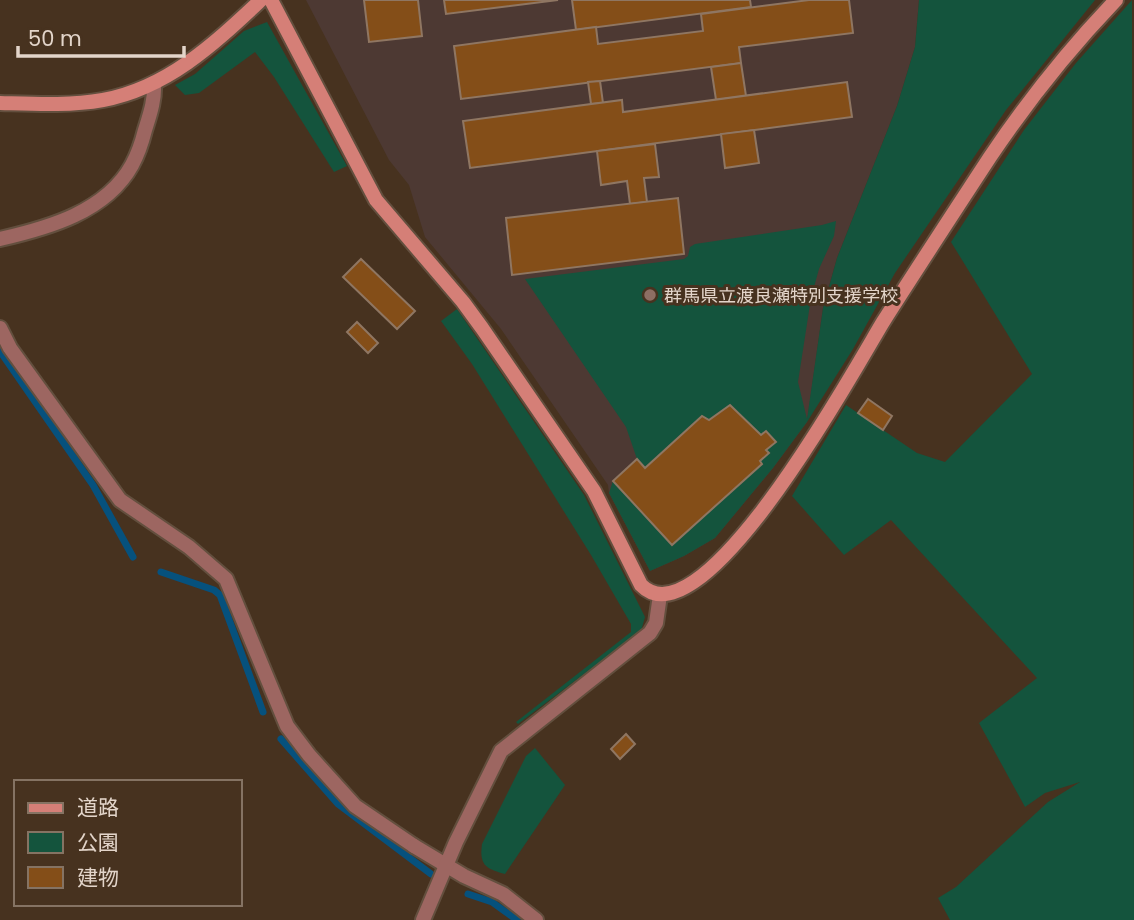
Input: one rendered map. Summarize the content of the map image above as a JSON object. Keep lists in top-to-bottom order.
{
  "places": ["群馬県立渡良瀬特別支援学校"],
  "legend": ["道路", "公園", "建物"],
  "scale_bar": "50 m"
}
